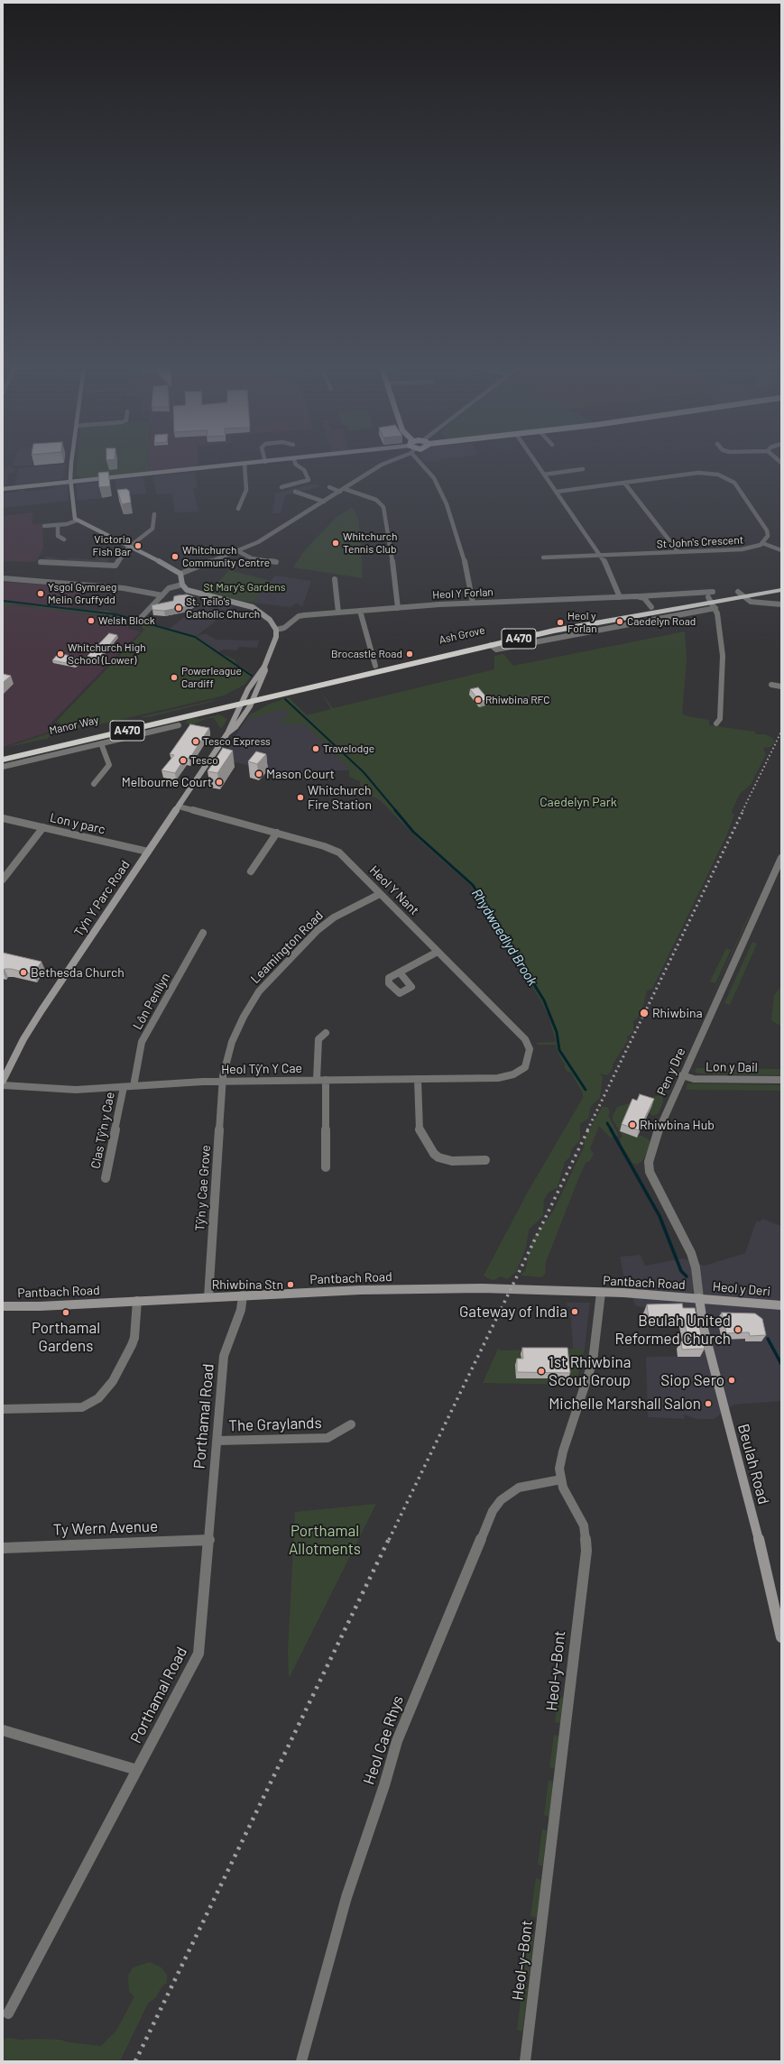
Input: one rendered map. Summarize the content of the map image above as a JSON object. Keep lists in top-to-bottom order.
{
  "streets": {
    "highway": ["Ash Grove", "A470", "Manor Way"],
    "street": [
      "St John's Crescent",
      "Heol Y Forlan",
      "Lon y parc",
      "Heol Y Nant",
      "Ty'n Y Parc Road",
      "Leamington Road",
      "Lôn Penllyn",
      "Lon y Dail",
      "Heol Tŷ'n Y Cae",
      "Pen y Dre",
      "Clas Tŷ'n y Cae",
      "Tŷ'n y Cae Grove",
      "Pantbach Road",
      "Heol y Deri",
      "Porthamal Road",
      "The Graylands",
      "Beulah Road",
      "Ty Wern Avenue",
      "Heol-y-Bont",
      "Heol Cae Rhys"
    ]
  },
  "crossings": [
    ["Heol Y Forlan", "Ash Grove"],
    ["Ash Grove", "A470"],
    ["Ash Grove", "Manor Way"],
    ["Ash Grove", "Ty'n Y Parc Road"],
    ["Manor Way", "Ty'n Y Parc Road"],
    ["Lon y parc", "Ty'n Y Parc Road"],
    ["Heol Y Nant", "Ty'n Y Parc Road"],
    ["Heol Y Nant", "Leamington Road"],
    ["Heol Y Nant", "Heol Tŷ'n Y Cae"],
    ["Leamington Road", "Heol Tŷ'n Y Cae"],
    ["Leamington Road", "Tŷ'n y Cae Grove"],
    ["Lôn Penllyn", "Heol Tŷ'n Y Cae"],
    ["Lon y Dail", "Pen y Dre"],
    ["Heol Tŷ'n Y Cae", "Clas Tŷ'n y Cae"],
    ["Heol Tŷ'n Y Cae", "Tŷ'n y Cae Grove"],
    ["Pen y Dre", "Pantbach Road"],
    ["Pen y Dre", "Heol y Deri"],
    ["Pen y Dre", "Beulah Road"],
    ["Tŷ'n y Cae Grove", "Pantbach Road"],
    ["Pantbach Road", "Heol y Deri"],
    ["Pantbach Road", "Porthamal Road"],
    ["Pantbach Road", "Beulah Road"],
    ["Pantbach Road", "Heol-y-Bont"],
    ["Heol y Deri", "Beulah Road"],
    ["Porthamal Road", "The Graylands"],
    ["Porthamal Road", "Ty Wern Avenue"],
    ["Heol-y-Bont", "Heol Cae Rhys"]
  ],
  "water": ["Rhydwaedlyd Brook"],
  "parks": ["St Mary's Gardens", "Caedelyn Park", "Porthamal Allotments"],
  "places": [
    "Whitchurch Tennis Club",
    "Victoria Fish Bar",
    "Whitchurch Community Centre",
    "Ysgol Gymraeg Melin Gruffydd",
    "St. Teilo's Catholic Church",
    "Welsh Block",
    "Caedelyn Road",
    "Heol y Forlan",
    "Whitchurch High School (Lower)",
    "Brocastle Road",
    "Powerleague Cardiff",
    "Rhiwbina RFC",
    "Tesco Express",
    "Travelodge",
    "Tesco",
    "Mason Court",
    "Melbourne Court",
    "Whitchurch Fire Station",
    "Bethesda Church",
    "Rhiwbina",
    "Rhiwbina Hub",
    "Rhiwbina Stn",
    "Gateway of India",
    "Porthamal Gardens",
    "Beulah United Reformed Church",
    "1st Rhiwbina Scout Group",
    "Siop Sero",
    "Michelle Marshall Salon"
  ]
}
